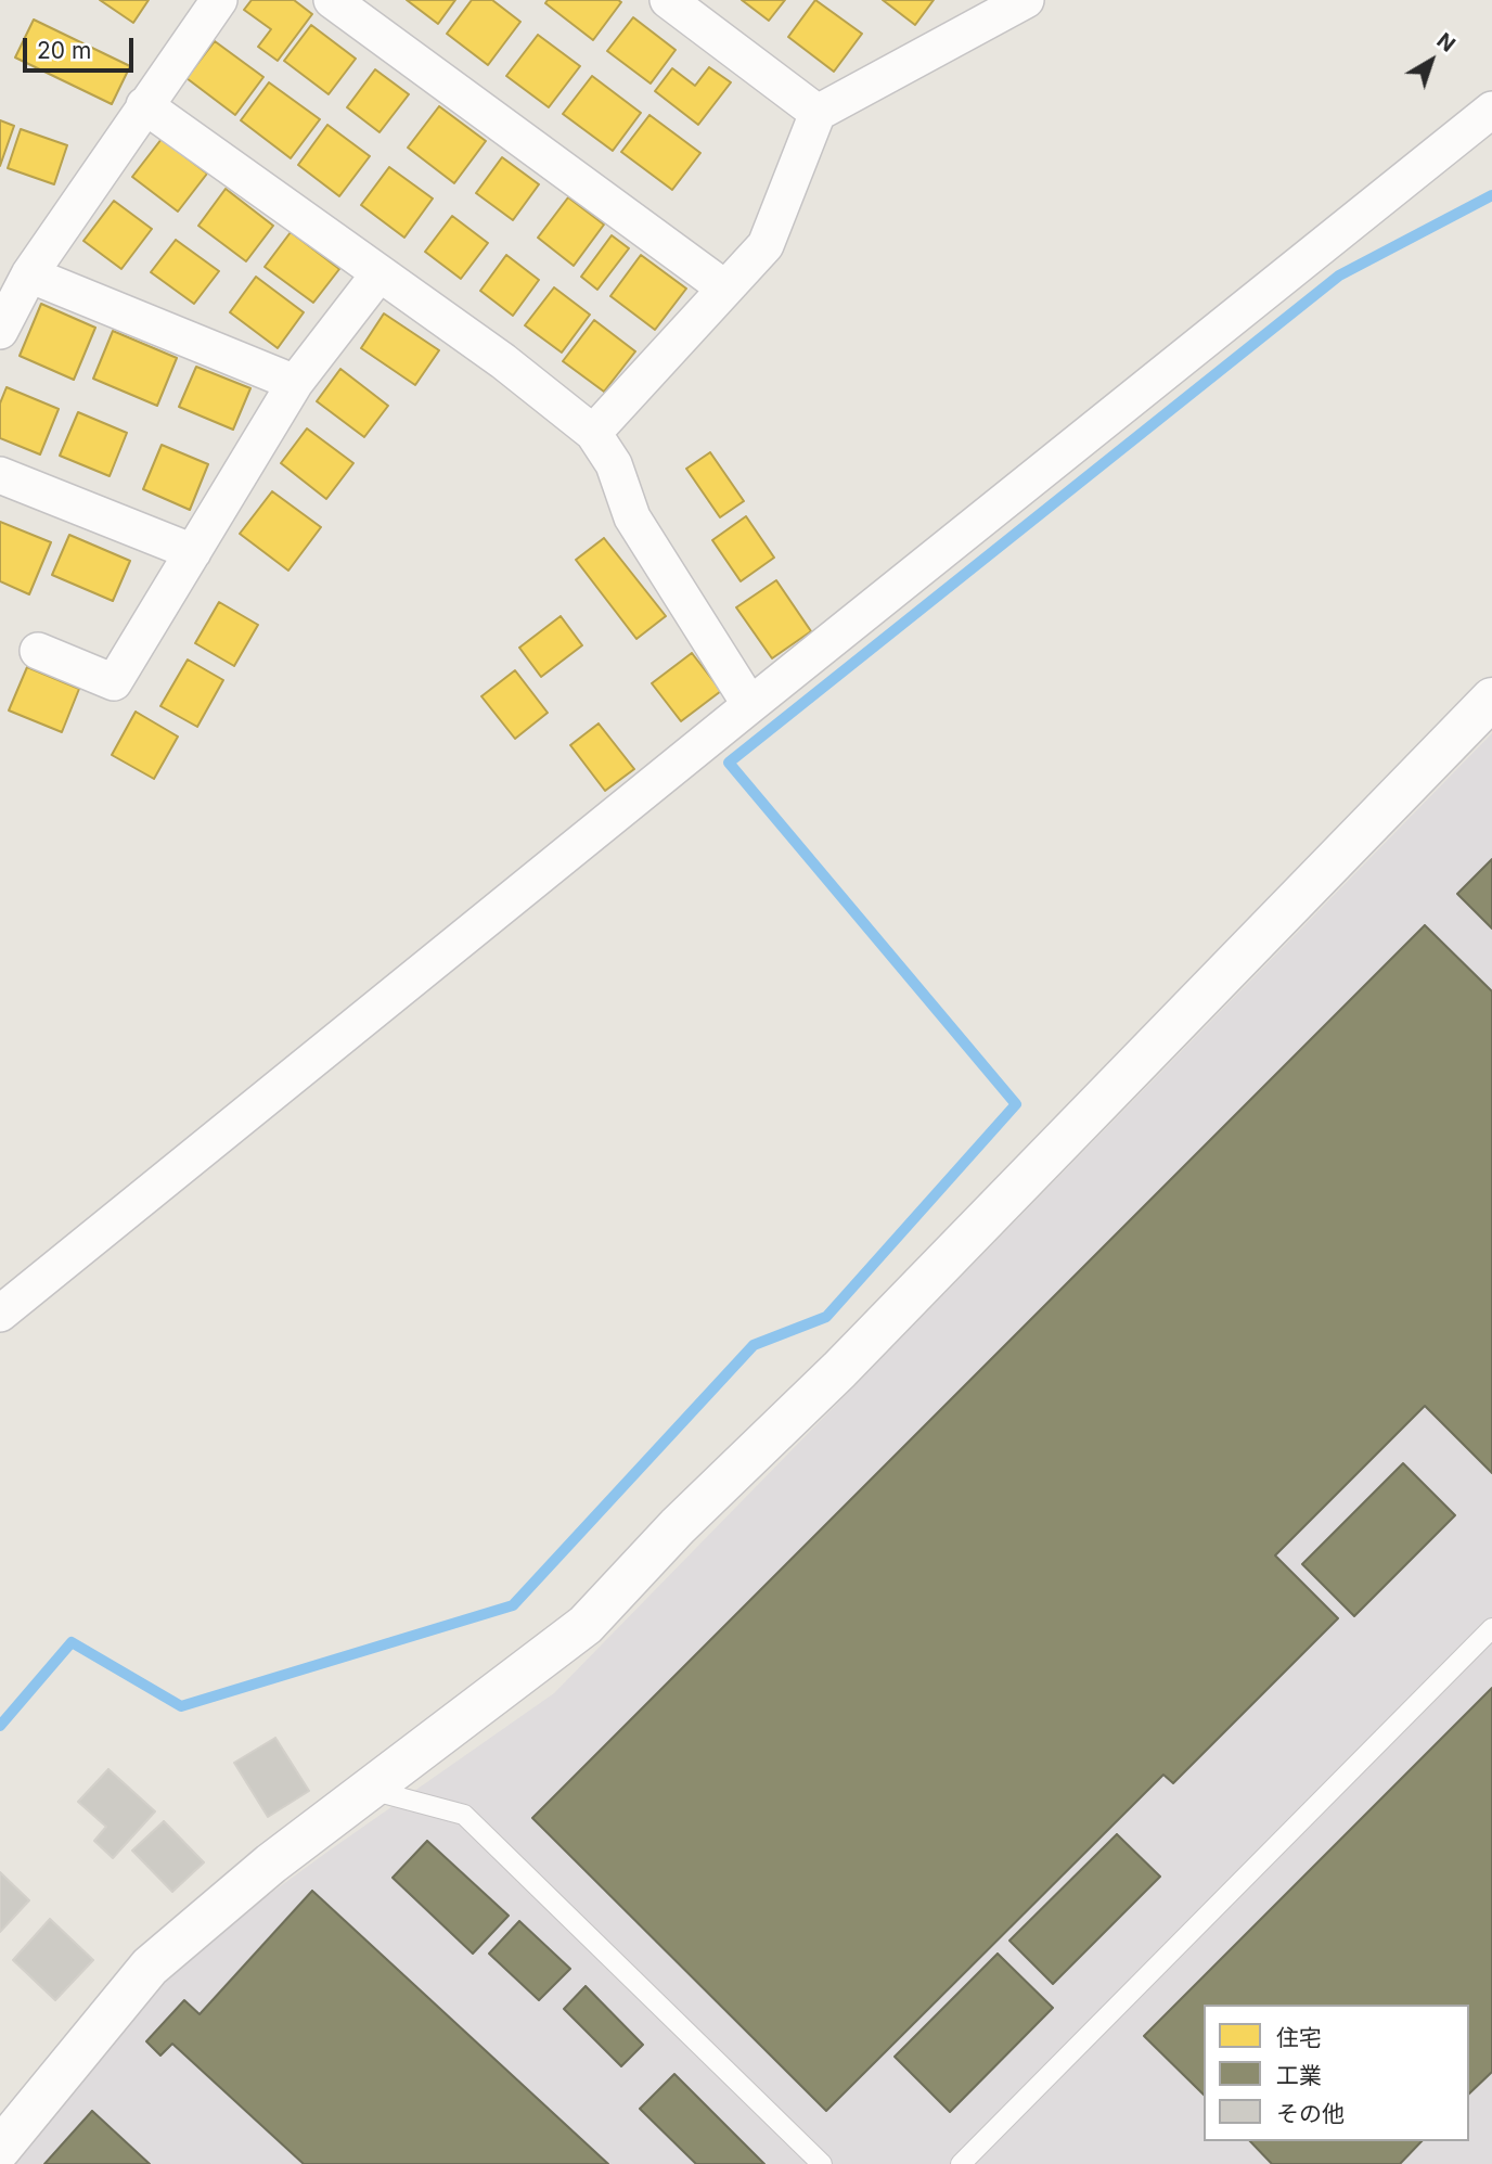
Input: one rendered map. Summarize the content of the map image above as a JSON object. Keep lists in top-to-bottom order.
{
  "legend": ["住宅", "工業", "その他"],
  "scale_bar": "20 m",
  "north": "top right"
}
